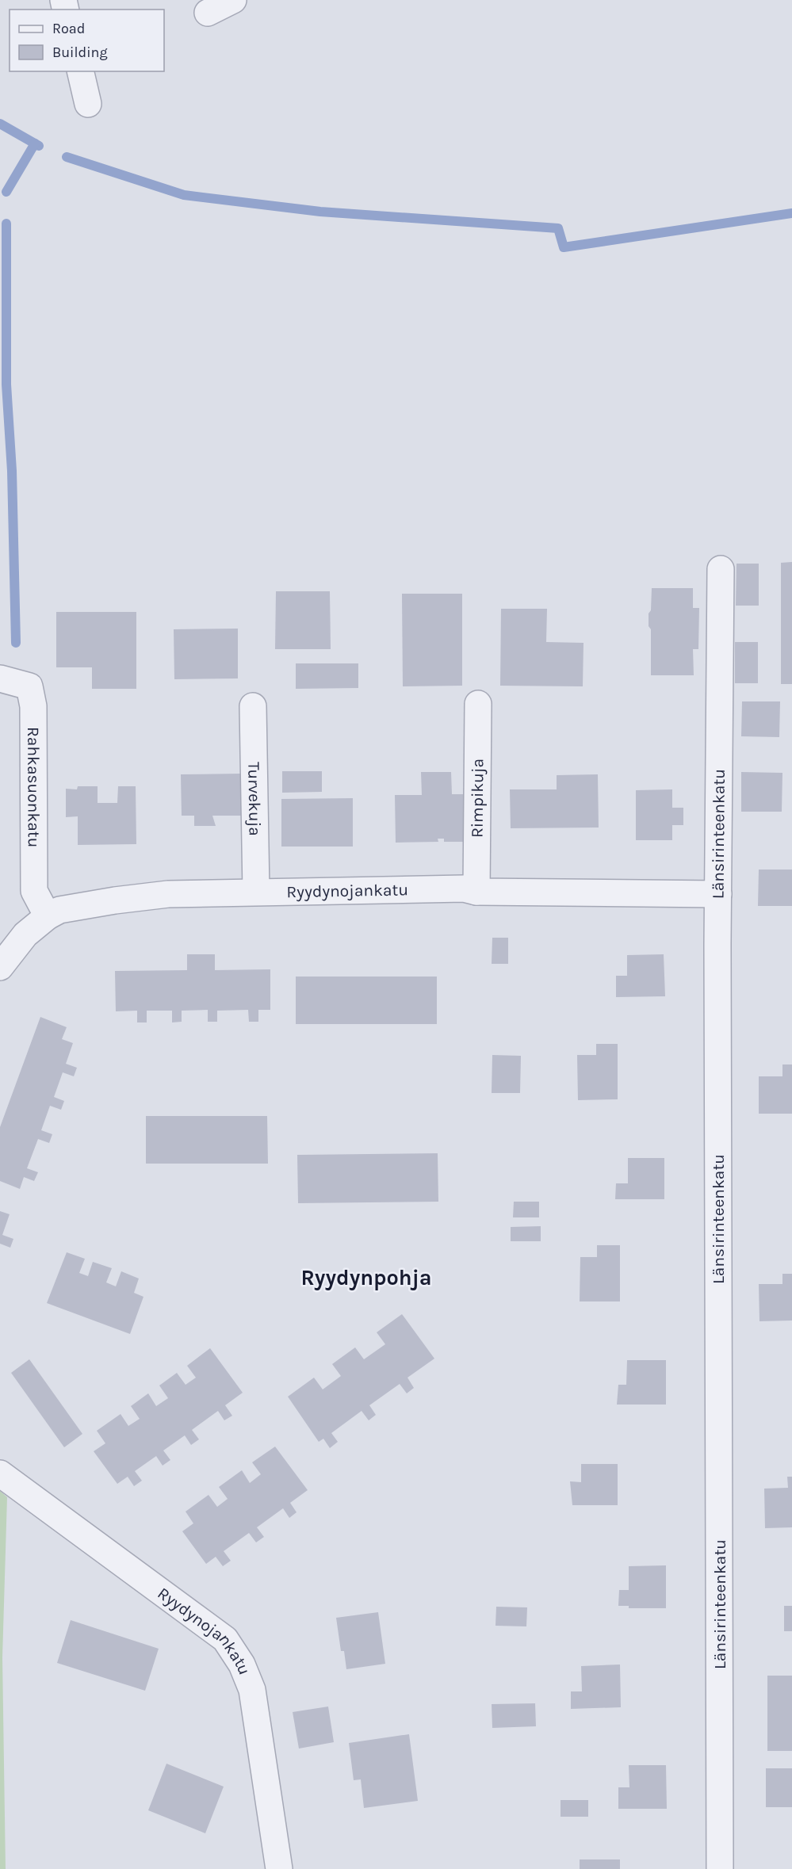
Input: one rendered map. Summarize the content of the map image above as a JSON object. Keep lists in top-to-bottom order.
{
  "streets": {
    "street": [
      "Rahkasuonkatu",
      "Rimpikuja",
      "Turvekuja",
      "Länsirinteenkatu",
      "Ryydynojankatu"
    ]
  },
  "crossings": [
    ["Rahkasuonkatu", "Ryydynojankatu"],
    ["Rimpikuja", "Ryydynojankatu"],
    ["Turvekuja", "Ryydynojankatu"],
    ["Länsirinteenkatu", "Ryydynojankatu"]
  ],
  "districts": ["Ryydynpohja"],
  "legend": ["Road", "Building"]
}
